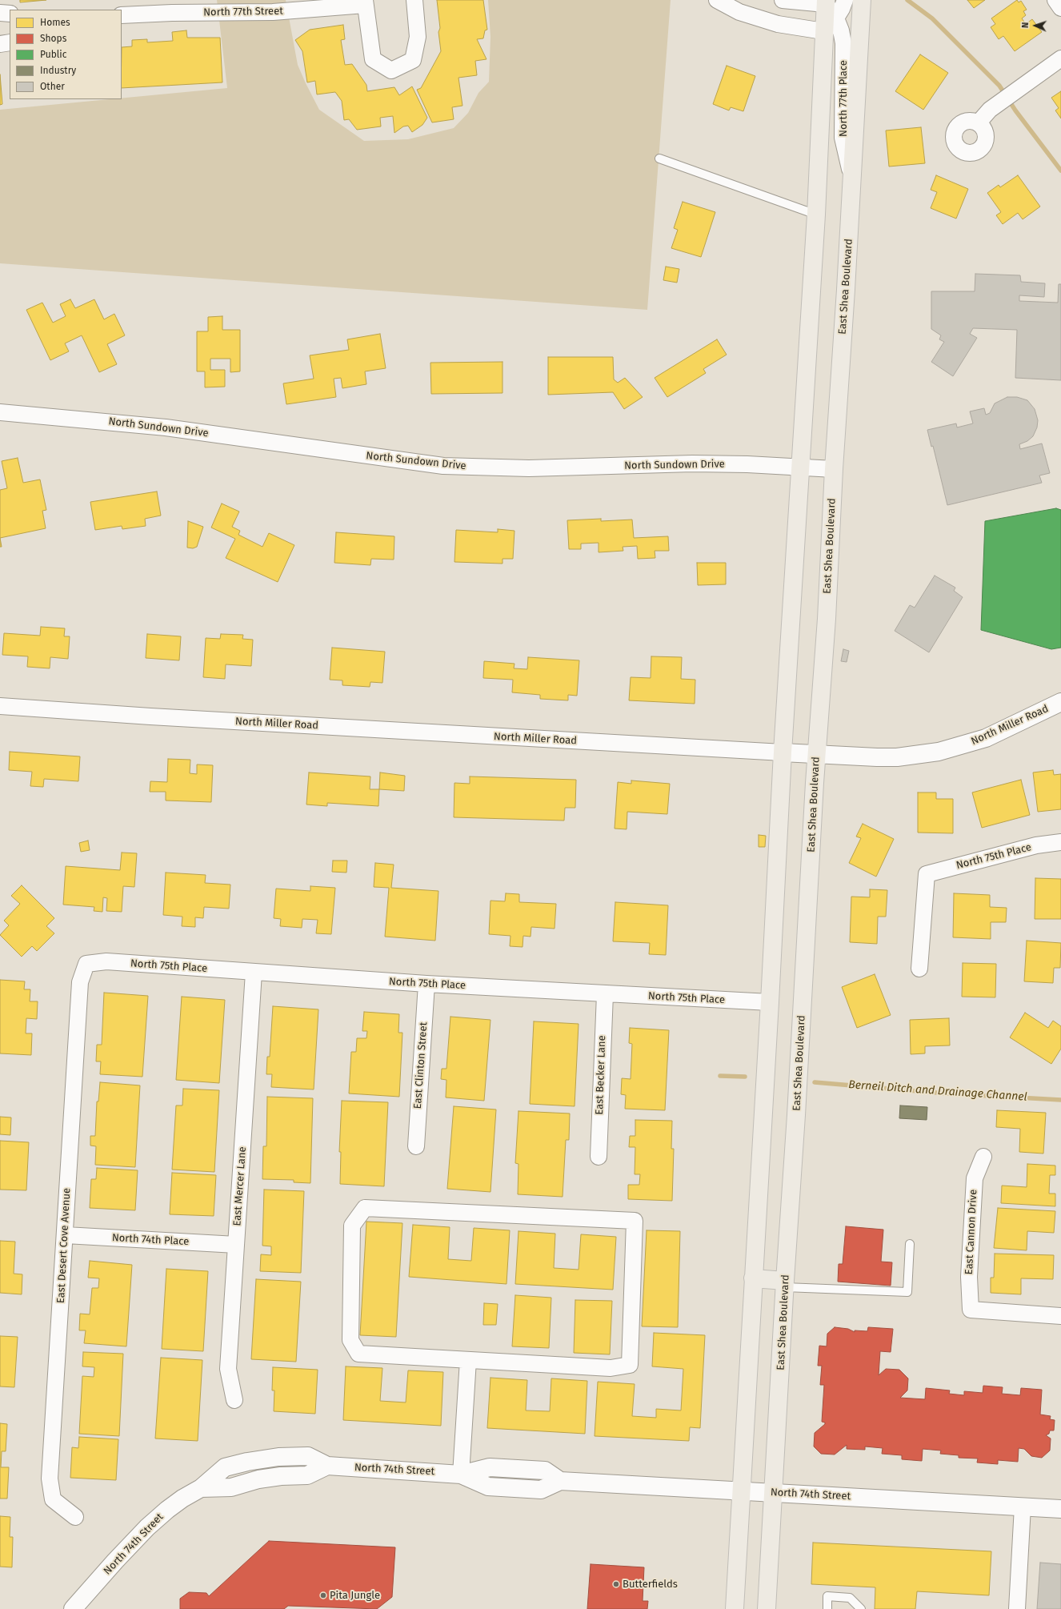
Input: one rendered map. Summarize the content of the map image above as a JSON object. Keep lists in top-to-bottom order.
{
  "streets": {
    "main road": ["East Shea Boulevard"],
    "street": [
      "North 77th Street",
      "North 77th Place",
      "North Sundown Drive",
      "North Miller Road",
      "North 75th Place",
      "East Clinton Street",
      "East Becker Lane",
      "East Mercer Lane",
      "East Cannon Drive",
      "North 74th Place",
      "East Desert Cove Avenue",
      "North 74th Street"
    ]
  },
  "crossings": [
    ["North 77th Place", "East Shea Boulevard"],
    ["East Shea Boulevard", "North Sundown Drive"],
    ["East Shea Boulevard", "North Miller Road"],
    ["East Shea Boulevard", "North 74th Street"],
    ["North 75th Place", "East Clinton Street"],
    ["North 75th Place", "East Becker Lane"],
    ["North 75th Place", "East Mercer Lane"],
    ["North 75th Place", "East Desert Cove Avenue"],
    ["East Mercer Lane", "North 74th Place"],
    ["North 74th Place", "East Desert Cove Avenue"]
  ],
  "water": ["Berneil Ditch and Drainage Channel"],
  "places": ["Butterfields", "Pita Jungle"],
  "legend": [
    "Homes",
    "Shops",
    "Public",
    "Industry",
    "Other"
  ],
  "north": "left"
}
